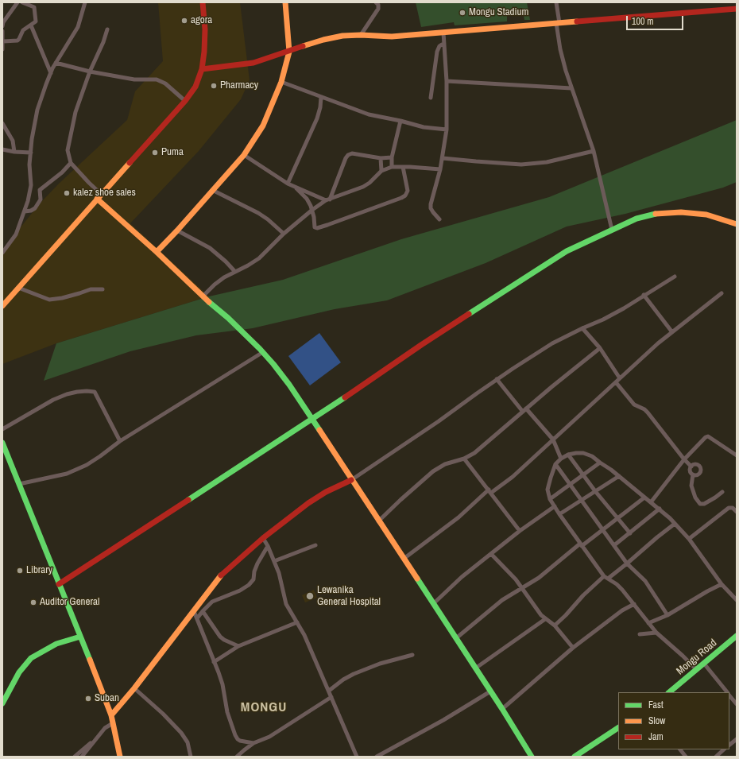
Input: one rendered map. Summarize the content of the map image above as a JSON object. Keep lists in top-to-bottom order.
{
  "streets": {
    "street": ["Mongu Road"]
  },
  "districts": ["MONGU"],
  "places": [
    "Mongu Stadium",
    "agora",
    "Pharmacy",
    "Puma",
    "kalez shoe sales",
    "Library",
    "Lewanika General Hospital",
    "Auditor General",
    "Suban"
  ],
  "legend": ["Fast", "Slow", "Jam"],
  "scale_bar": "100 m"
}
